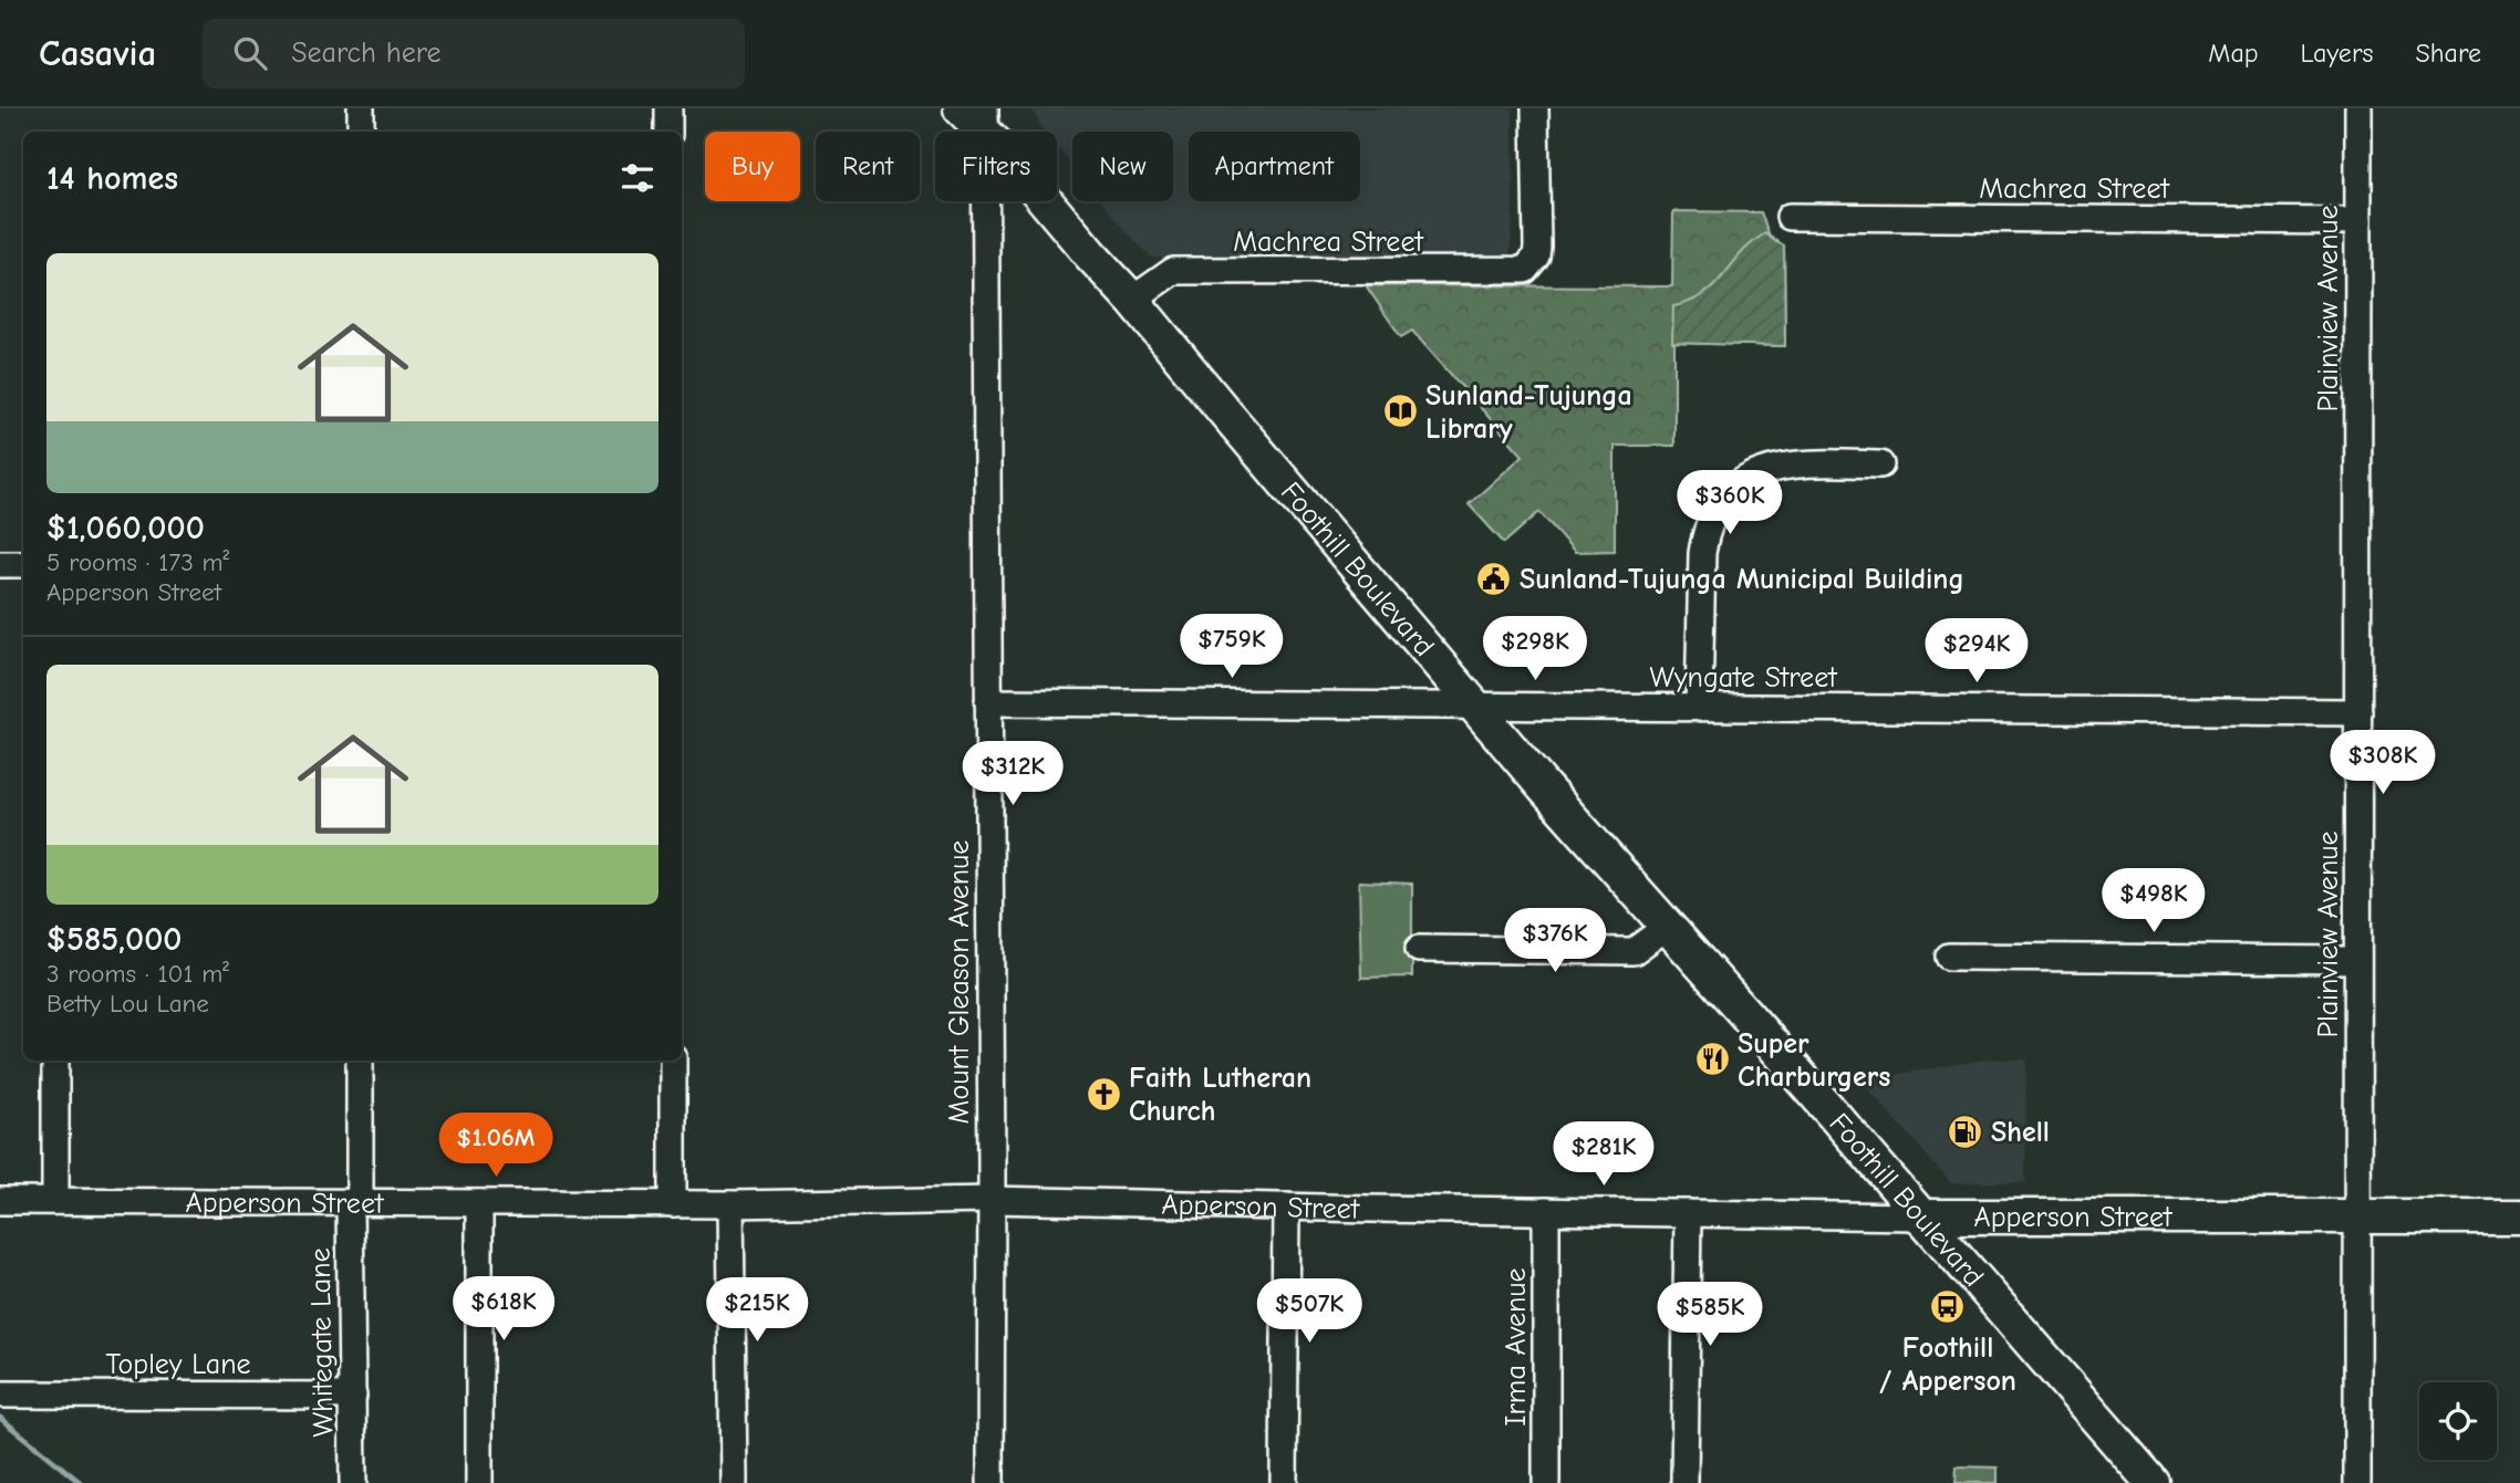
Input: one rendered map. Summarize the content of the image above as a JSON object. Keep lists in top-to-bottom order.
{
  "streets": {
    "main road": ["Foothill Boulevard", "Apperson Street"],
    "street": [
      "Machrea Street",
      "Plainview Avenue",
      "Wyngate Street",
      "Mount Gleason Avenue",
      "Whitegate Lane",
      "Irma Avenue",
      "Topley Lane"
    ]
  },
  "crossings": [
    ["Machrea Street", "Plainview Avenue"],
    ["Machrea Street", "Foothill Boulevard"],
    ["Plainview Avenue", "Wyngate Street"],
    ["Plainview Avenue", "Apperson Street"],
    ["Foothill Boulevard", "Wyngate Street"],
    ["Foothill Boulevard", "Mount Gleason Avenue"],
    ["Foothill Boulevard", "Apperson Street"],
    ["Wyngate Street", "Mount Gleason Avenue"],
    ["Mount Gleason Avenue", "Apperson Street"],
    ["Apperson Street", "Whitegate Lane"],
    ["Apperson Street", "Irma Avenue"],
    ["Whitegate Lane", "Topley Lane"]
  ],
  "places": {
    "library": ["Sunland-Tujunga Library"],
    "public building": ["Sunland-Tujunga Municipal Building"],
    "restaurant": ["Super Charburgers"],
    "church": ["Faith Lutheran Church"],
    "fuel station": ["Shell"],
    "bus stop": ["Foothill / Apperson"]
  },
  "page": {
    "header": "Casavia",
    "search": "Search here",
    "nav": ["Map", "Layers", "Share"],
    "chip": [
      "Buy",
      "Rent",
      "Filters",
      "New",
      "Apartment"
    ],
    "heading": "14 homes",
    "list": [
      {
        "name": "$1,060,000",
        "note": "5 rooms · 173 m² · Apperson Street"
      },
      {
        "name": "$585,000",
        "note": "3 rooms · 101 m² · Betty Lou Lane"
      }
    ],
    "price": [
      "$360K",
      "$759K",
      "$298K",
      "$294K",
      "$308K",
      "$312K",
      "$498K",
      "$376K",
      "$1.06M",
      "$281K",
      "$618K",
      "$215K",
      "$507K",
      "$585K"
    ]
  }
}
